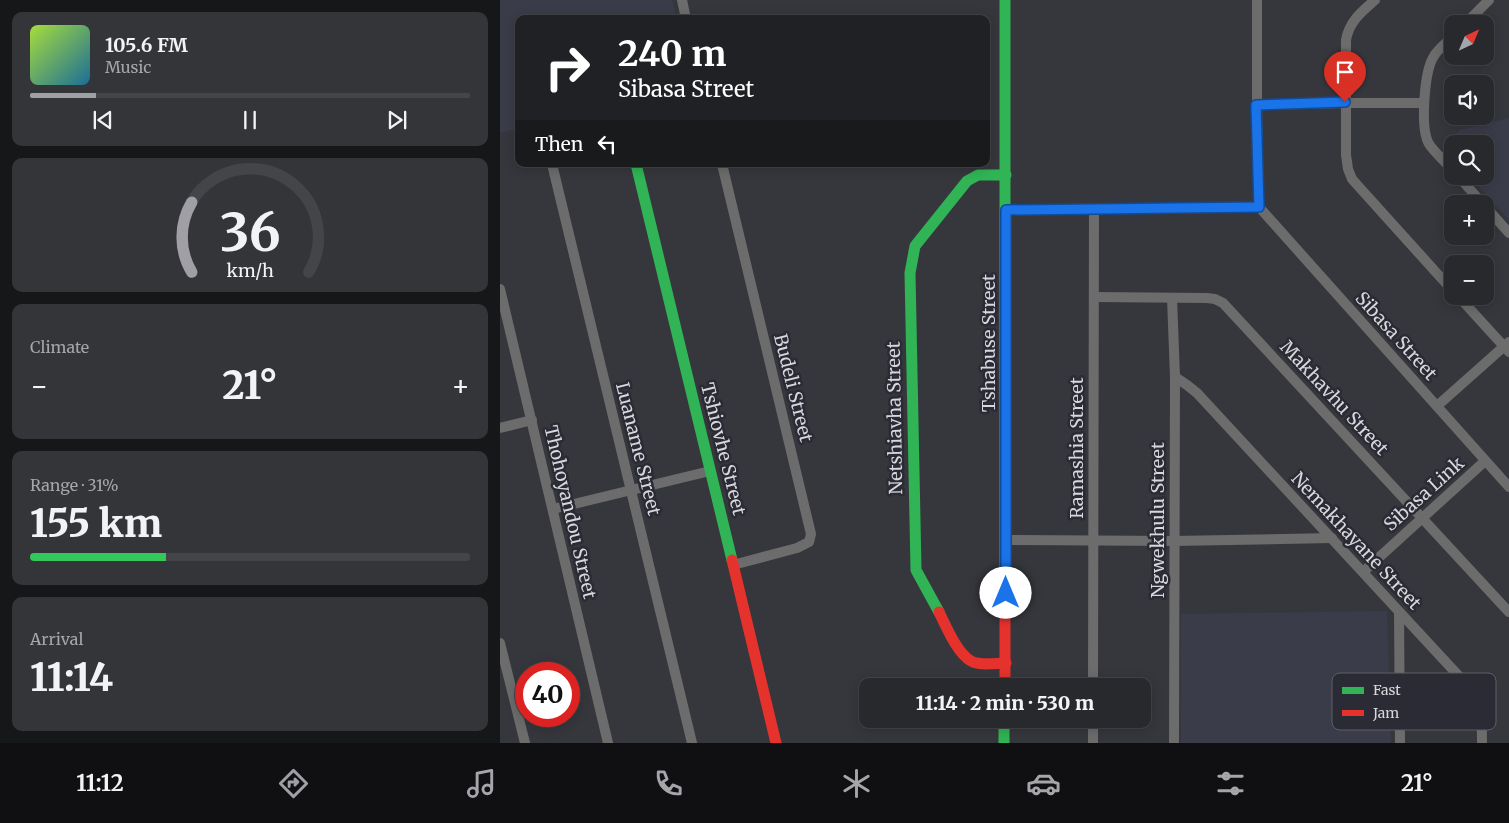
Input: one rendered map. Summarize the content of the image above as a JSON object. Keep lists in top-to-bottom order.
{
  "streets": {
    "street": [
      "Sibasa Street",
      "Tshabuse Street",
      "Budeli Street",
      "Makhavhu Street",
      "Netshiavha Street",
      "Ramashia Street",
      "Luaname Street",
      "Tshiovhe Street",
      "Sibasa Link",
      "Thohoyandou Street",
      "Ngwekhulu Street",
      "Nemakhayane Street"
    ]
  },
  "crossings": [
    ["Sibasa Street", "Sibasa Link"],
    ["Tshabuse Street", "Netshiavha Street"],
    ["Budeli Street", "Tshiovhe Street"],
    ["Makhavhu Street", "Ramashia Street"],
    ["Makhavhu Street", "Sibasa Link"],
    ["Makhavhu Street", "Ngwekhulu Street"],
    ["Sibasa Link", "Nemakhayane Street"],
    ["Ngwekhulu Street", "Nemakhayane Street"]
  ],
  "legend": ["Fast", "Jam"],
  "north": "top right",
  "page": {
    "map_buttons": ["+", "−"],
    "turn": ["240 m", "Sibasa Street"],
    "song": ["105.6 FM", "Music"],
    "then": "Then",
    "tile": [
      "Climate",
      ["Range · 31%", "155 km"],
      ["Arrival", "11:14"]
    ],
    "heat": ["−", "21°", "+"],
    "limit": "40",
    "trip": "11:14 · 2 min · 530 m",
    "tabs": ["11:12", "21°"],
    "gauge": ["36", "km/h"]
  }
}
